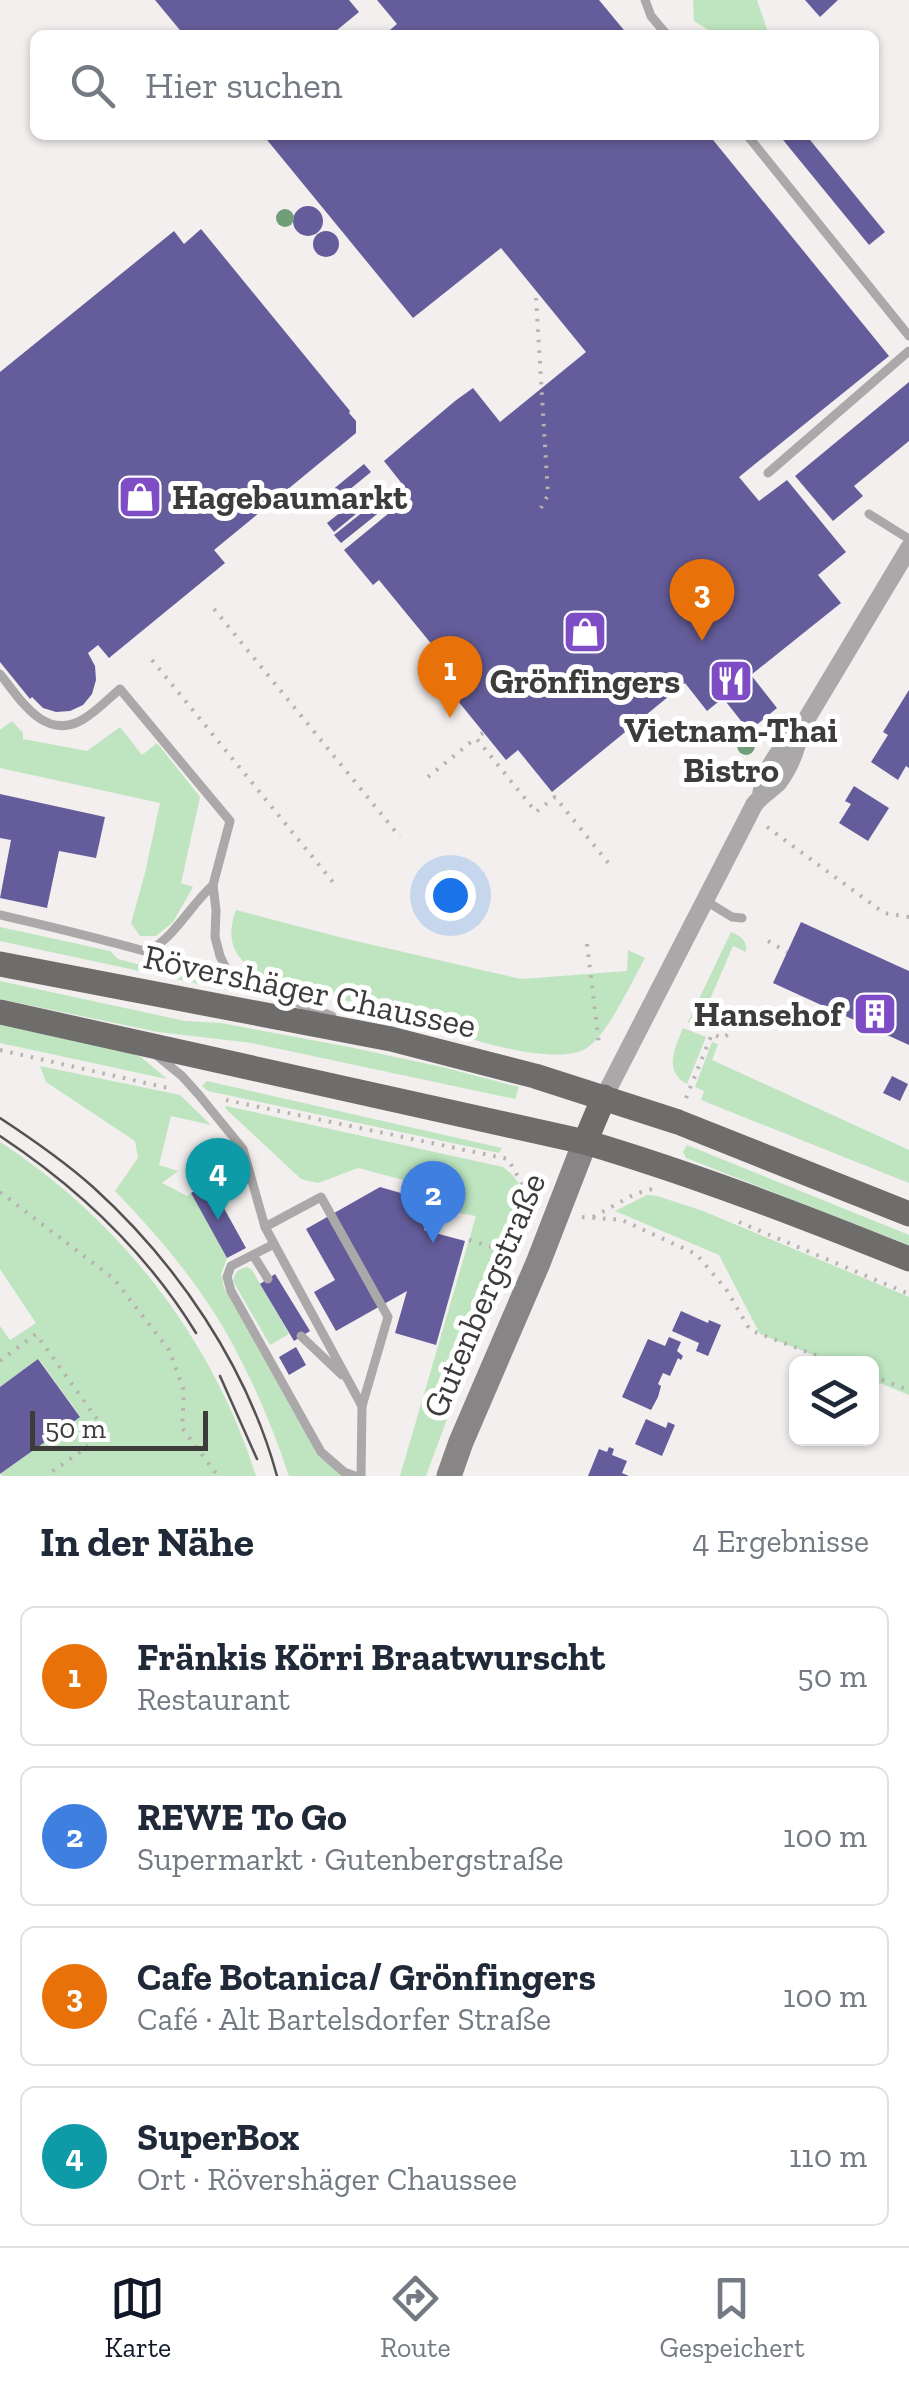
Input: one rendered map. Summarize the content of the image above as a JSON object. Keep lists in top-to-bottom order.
{
  "streets": {
    "main road": ["Rövershäger Chaussee"],
    "street": ["Gutenbergstraße"]
  },
  "places": {
    "shop": ["Hagebaumarkt", "Grönfingers"],
    "restaurant": ["Vietnam-Thai Bistro"],
    "building": ["Hansehof"]
  },
  "scale_bar": "50 m",
  "page": {
    "search": "Hier suchen",
    "pins": [
      "3",
      "1",
      "4",
      "2"
    ],
    "scale": "50 m",
    "heading": ["In der Nähe", "4 Ergebnisse"],
    "list": [
      {
        "mark": "1",
        "name": "Fränkis Körri Braatwurscht",
        "note": "Restaurant",
        "value": "50 m"
      },
      {
        "mark": "2",
        "name": "REWE To Go",
        "note": "Supermarkt · Gutenbergstraße",
        "value": "100 m"
      },
      {
        "mark": "3",
        "name": "Cafe Botanica/ Grönfingers",
        "note": "Café · Alt Bartelsdorfer Straße",
        "value": "100 m"
      },
      {
        "mark": "4",
        "name": "SuperBox",
        "note": "Ort · Rövershäger Chaussee",
        "value": "110 m"
      }
    ],
    "nav": ["Karte", "Route", "Gespeichert"]
  }
}
